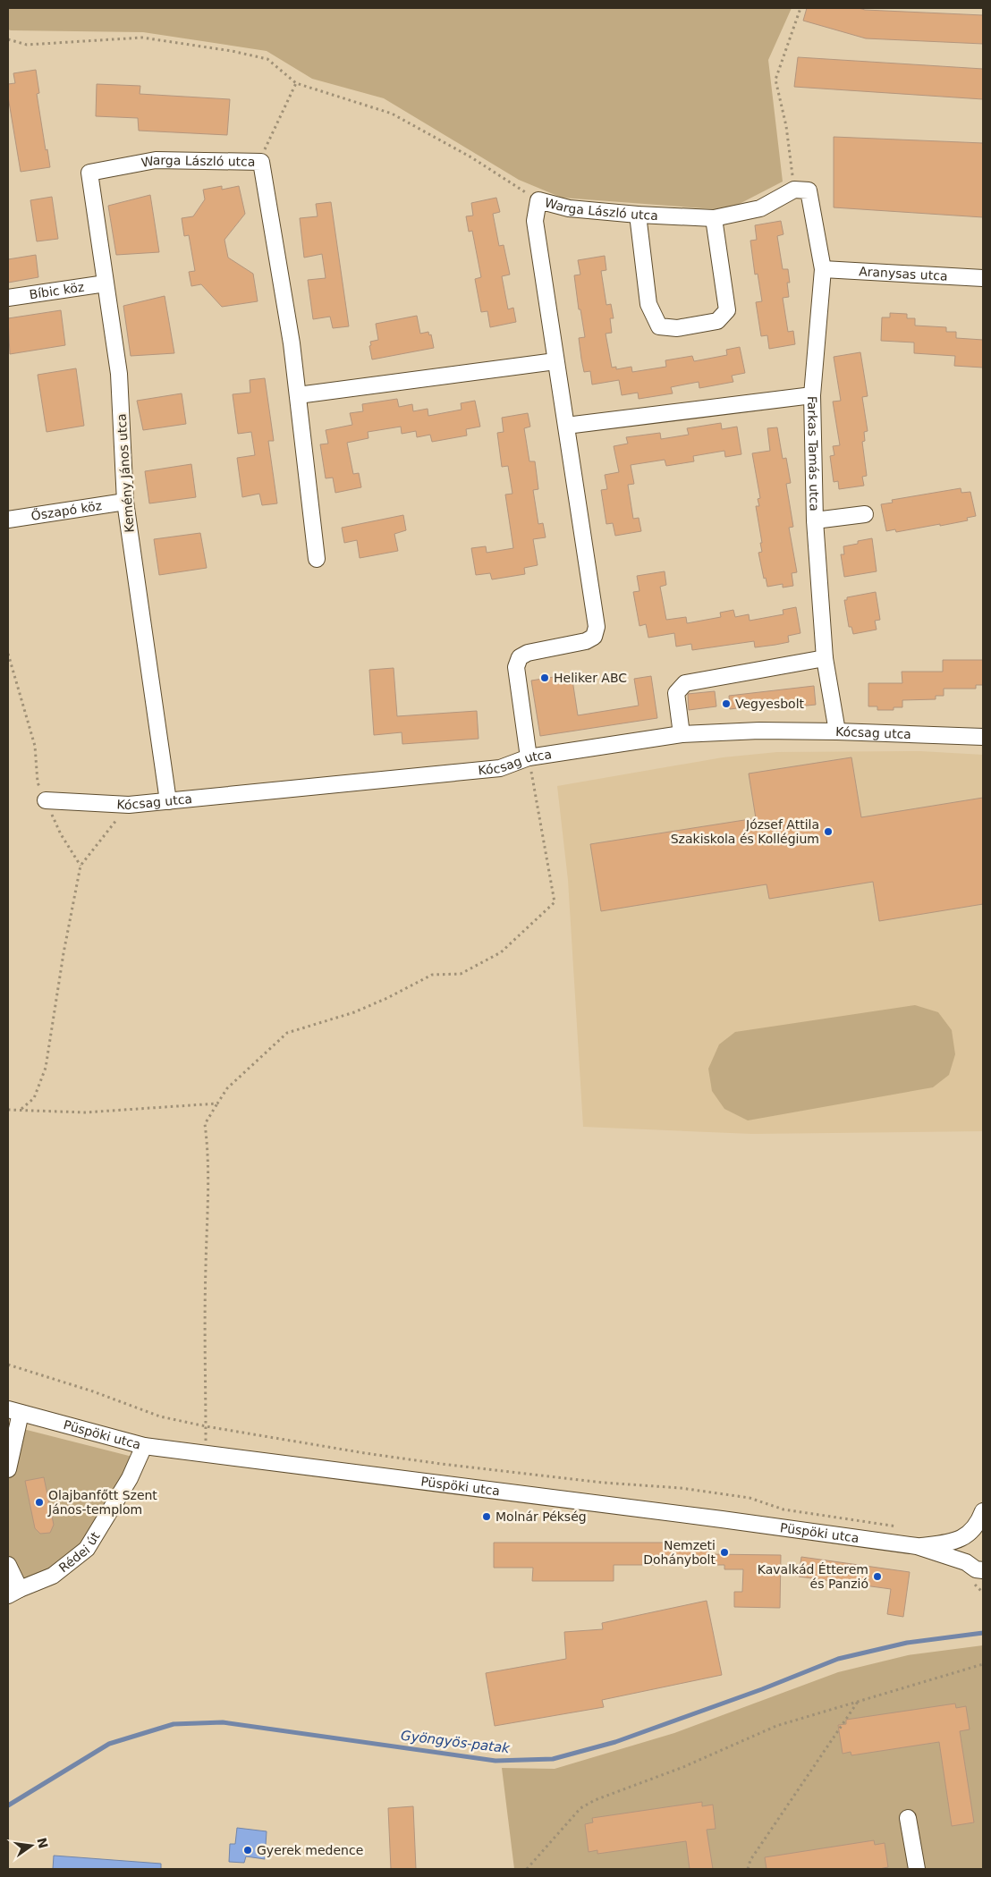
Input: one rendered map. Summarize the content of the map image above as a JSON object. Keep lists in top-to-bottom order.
{
  "streets": {
    "street": [
      "Warga László utca",
      "Aranysas utca",
      "Bíbic köz",
      "Farkas Tamás utca",
      "Kemény János utca",
      "Őszapó köz",
      "Kócsag utca",
      "Püspöki utca",
      "Rédei út"
    ]
  },
  "crossings": [
    ["Warga László utca", "Farkas Tamás utca"],
    ["Warga László utca", "Kemény János utca"],
    ["Warga László utca", "Kócsag utca"],
    ["Aranysas utca", "Farkas Tamás utca"],
    ["Bíbic köz", "Kemény János utca"],
    ["Farkas Tamás utca", "Kócsag utca"],
    ["Kemény János utca", "Őszapó köz"],
    ["Kemény János utca", "Kócsag utca"],
    ["Püspöki utca", "Rédei út"]
  ],
  "water": ["Gyöngyös-patak"],
  "places": [
    "Heliker ABC",
    "Vegyesbolt",
    "József Attila Szakiskola és Kollégium",
    "Olajbanfőtt Szent János-templom",
    "Molnár Pékség",
    "Nemzeti Dohánybolt",
    "Kavalkád Étterem és Panzió",
    "Gyerek medence"
  ],
  "north": "right"
}
